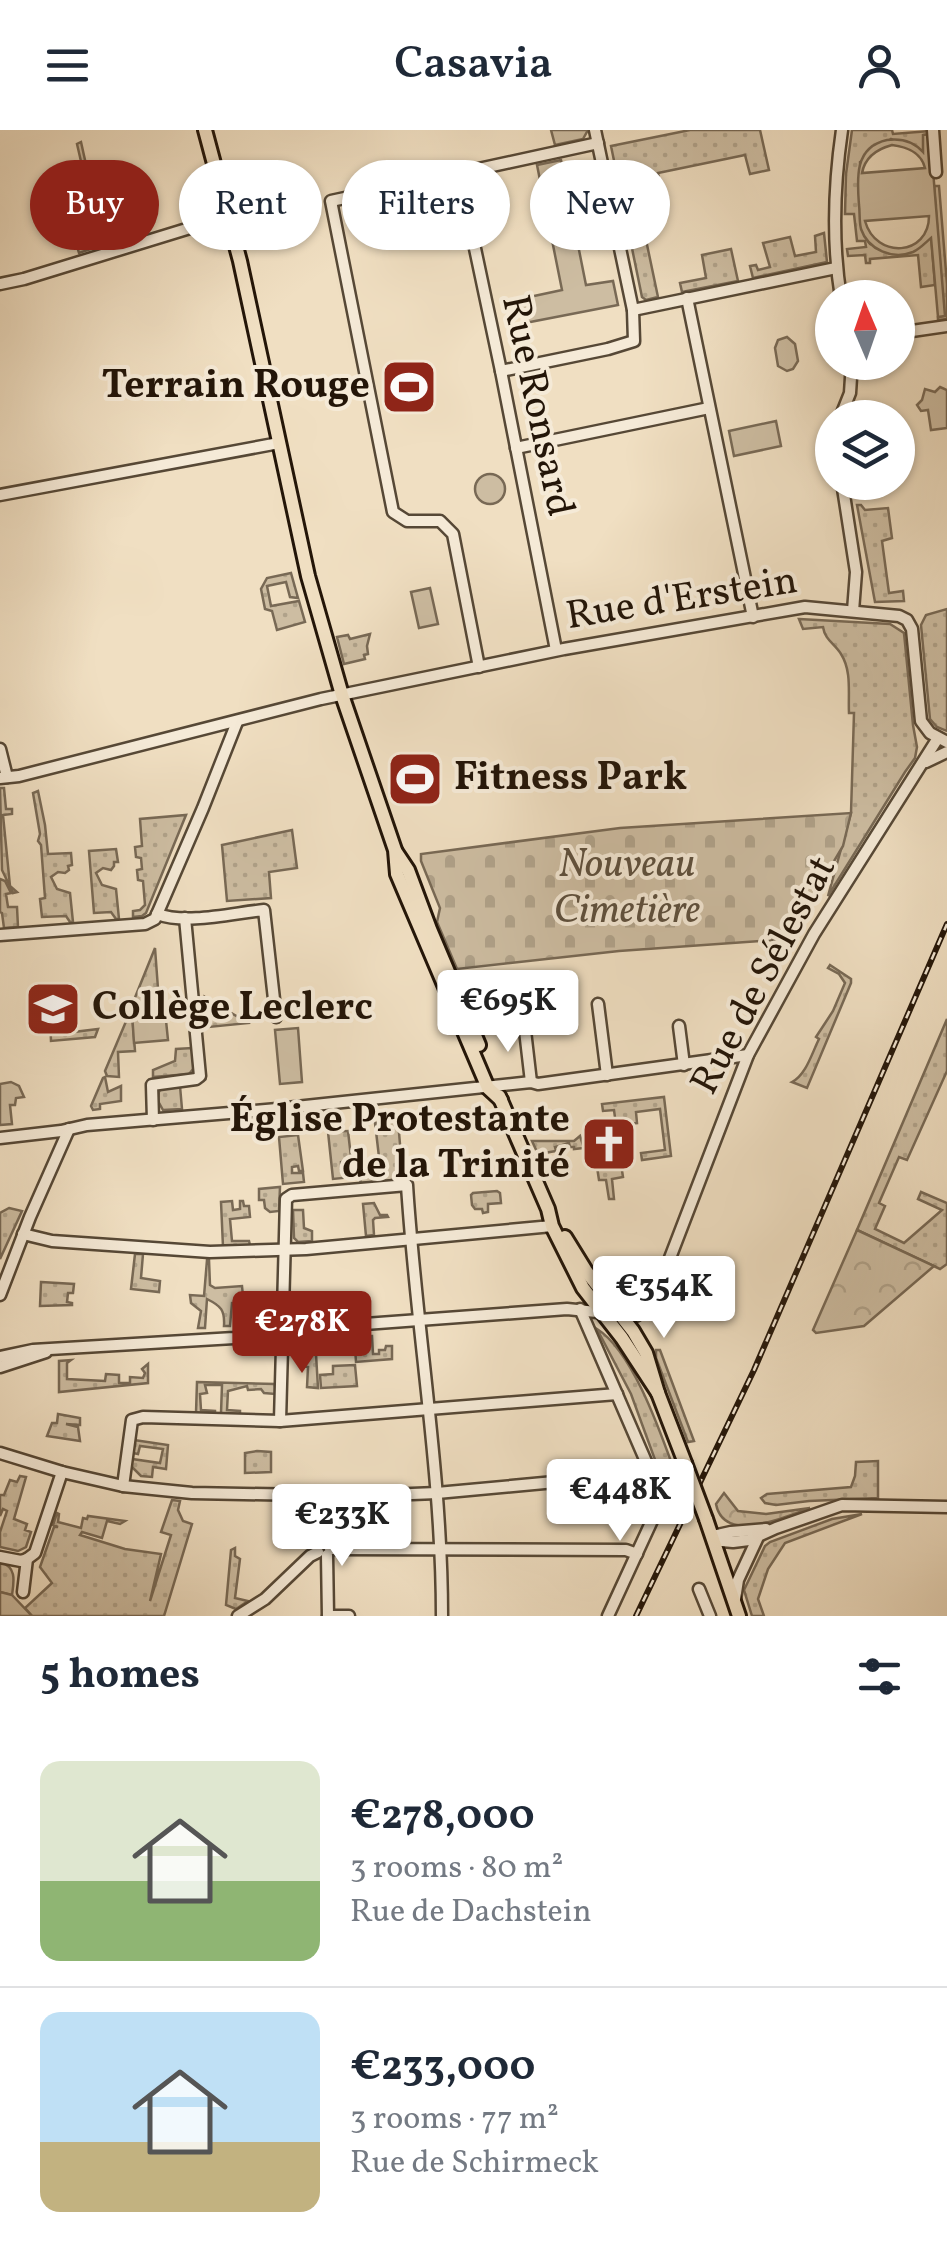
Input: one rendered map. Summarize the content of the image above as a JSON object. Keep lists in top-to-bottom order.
{
  "streets": {
    "street": ["Rue Ronsard", "Rue d'Erstein", "Rue de Sélestat"]
  },
  "crossings": [
    ["Rue Ronsard", "Rue d'Erstein"],
    ["Rue d'Erstein", "Rue de Sélestat"]
  ],
  "parks": ["Nouveau Cimetière"],
  "places": {
    "sports": ["Terrain Rouge", "Fitness Park"],
    "school or university": ["Collège Leclerc"],
    "church": ["Église Protestante de la Trinité"]
  },
  "north": "top",
  "page": {
    "header": "Casavia",
    "chip": [
      "Buy",
      "Rent",
      "Filters",
      "New"
    ],
    "price": [
      "€695K",
      "€354K",
      "€278K",
      "€448K",
      "€233K"
    ],
    "heading": "5 homes",
    "list": [
      {
        "name": "€278,000",
        "note": "3 rooms · 80 m² · Rue de Dachstein"
      },
      {
        "name": "€233,000",
        "note": "3 rooms · 77 m² · Rue de Schirmeck"
      }
    ]
  }
}
